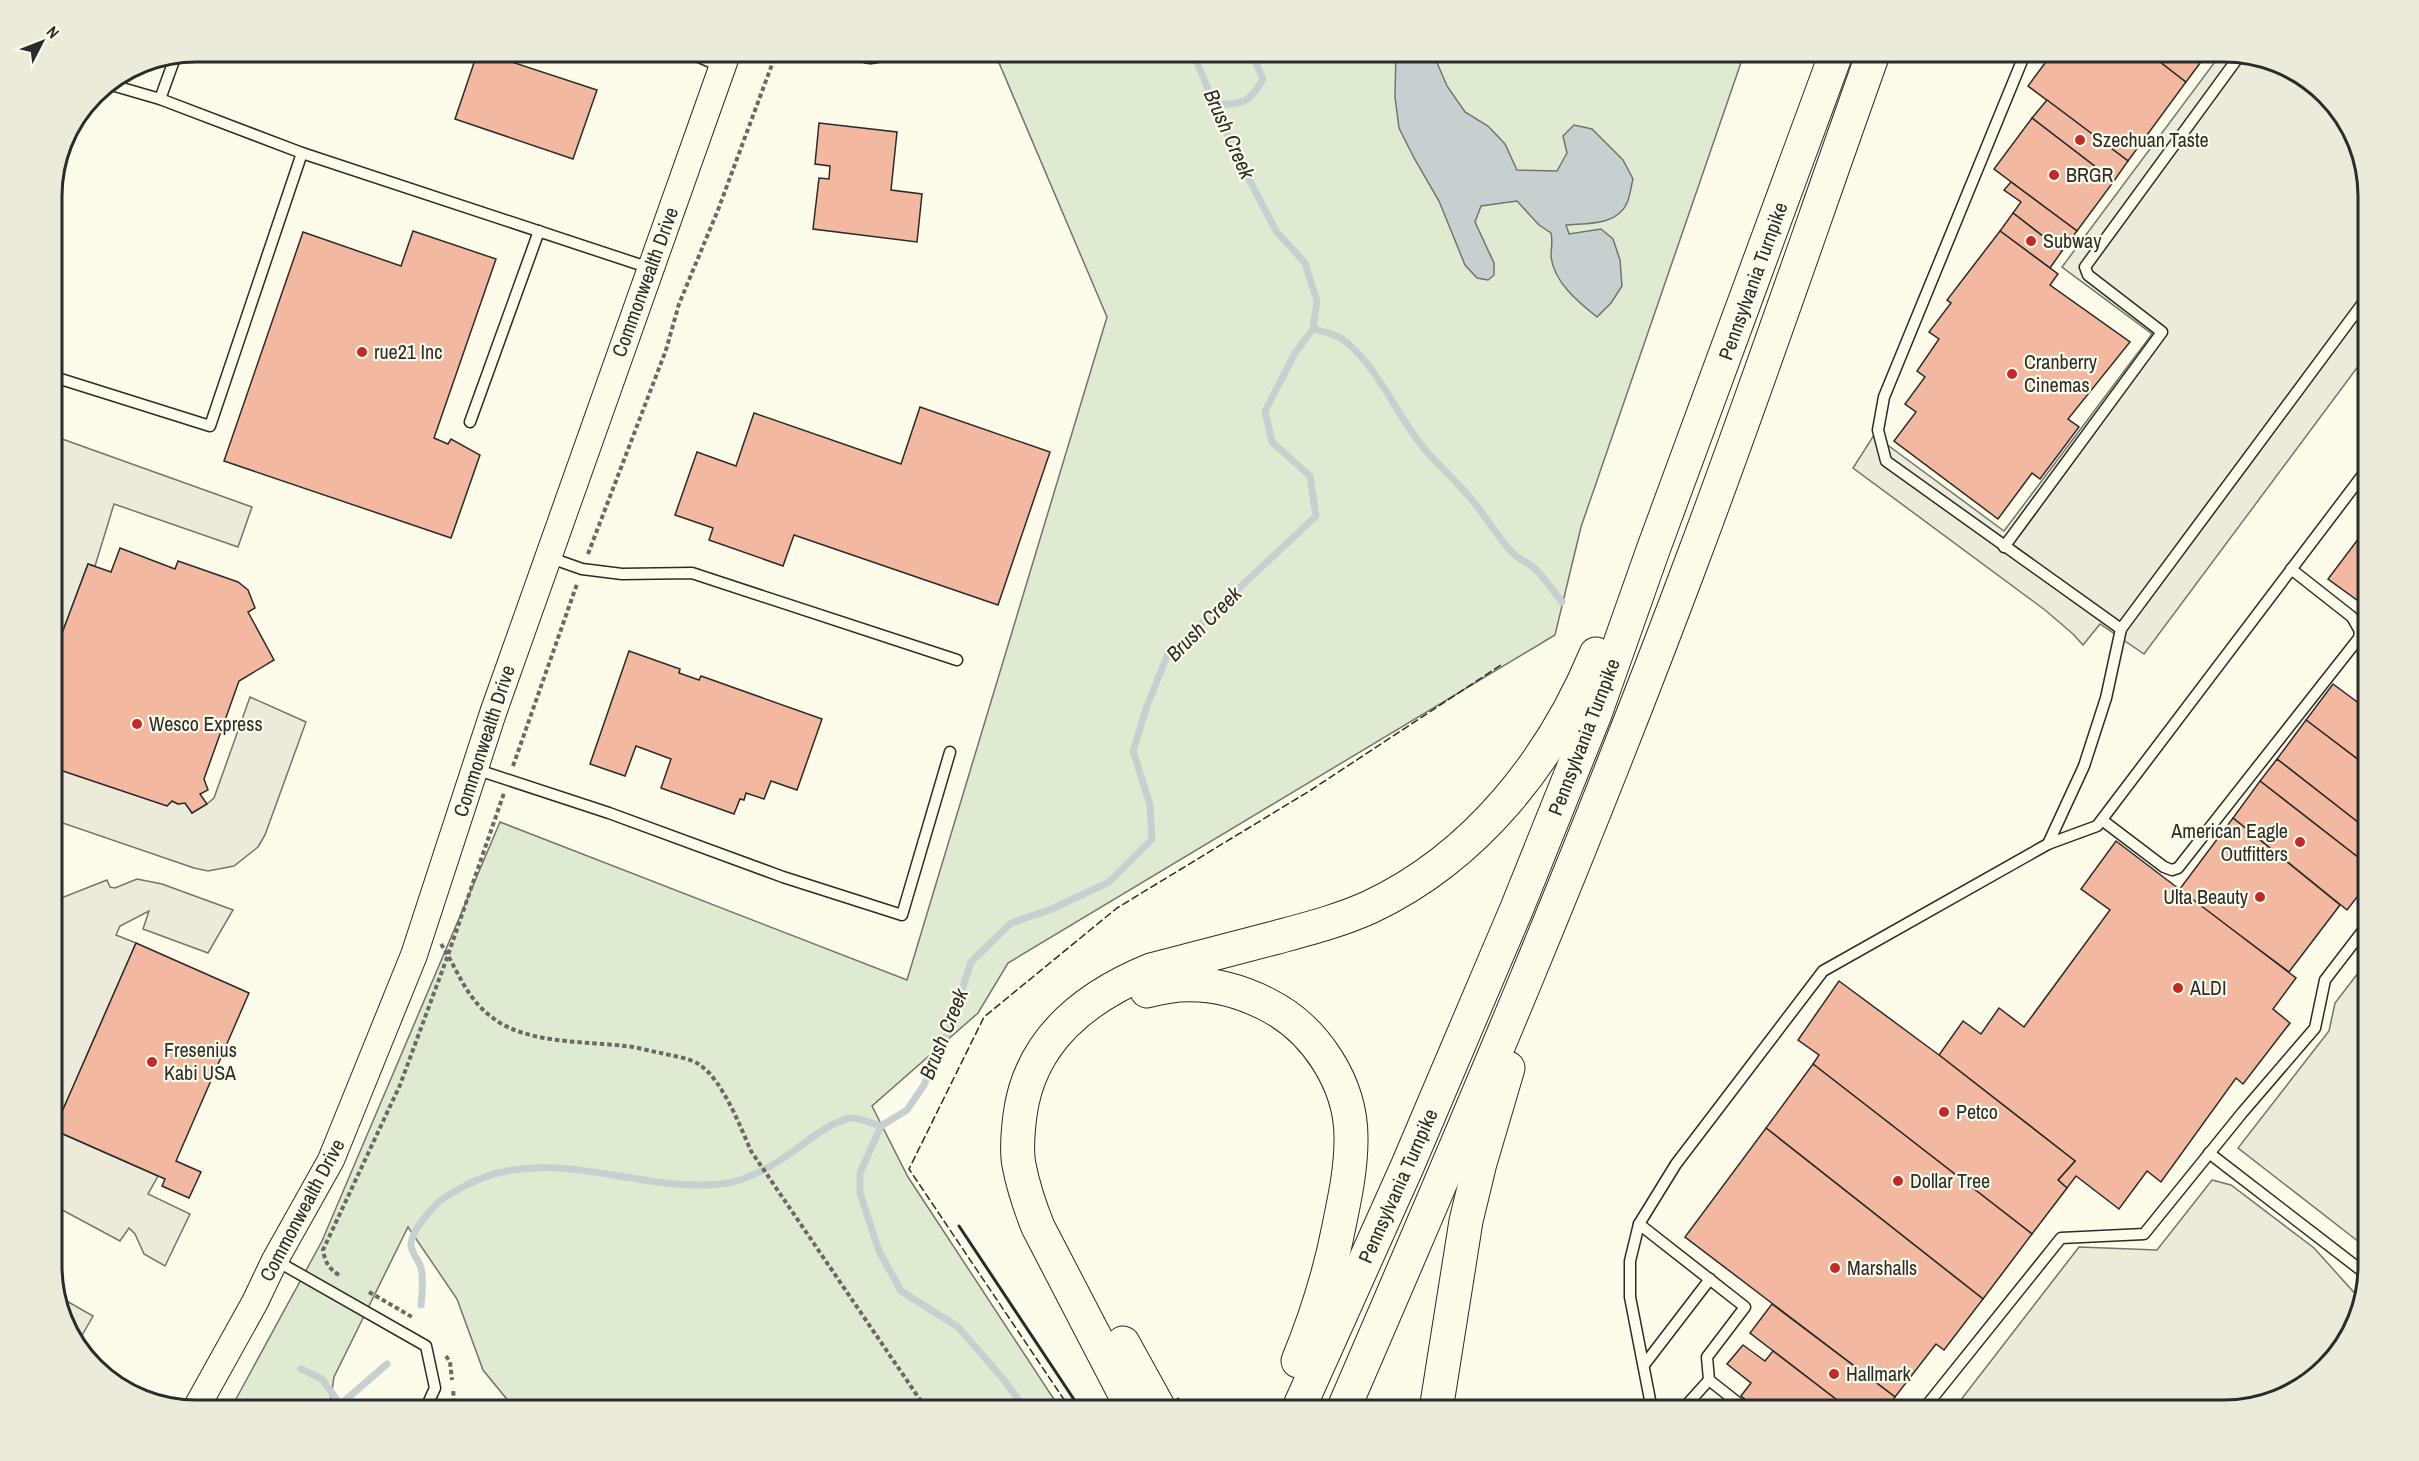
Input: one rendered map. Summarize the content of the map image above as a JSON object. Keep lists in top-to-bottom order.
{
  "streets": {
    "highway": ["Pennsylvania Turnpike"],
    "street": ["Commonwealth Drive"]
  },
  "water": ["Brush Creek"],
  "places": [
    "Szechuan Taste",
    "BRGR",
    "Subway",
    "rue21 Inc",
    "Cranberry Cinemas",
    "Wesco Express",
    "American Eagle Outfitters",
    "Ulta Beauty",
    "ALDI",
    "Fresenius Kabi USA",
    "Petco",
    "Dollar Tree",
    "Marshalls",
    "Hallmark"
  ],
  "north": "top right"
}
